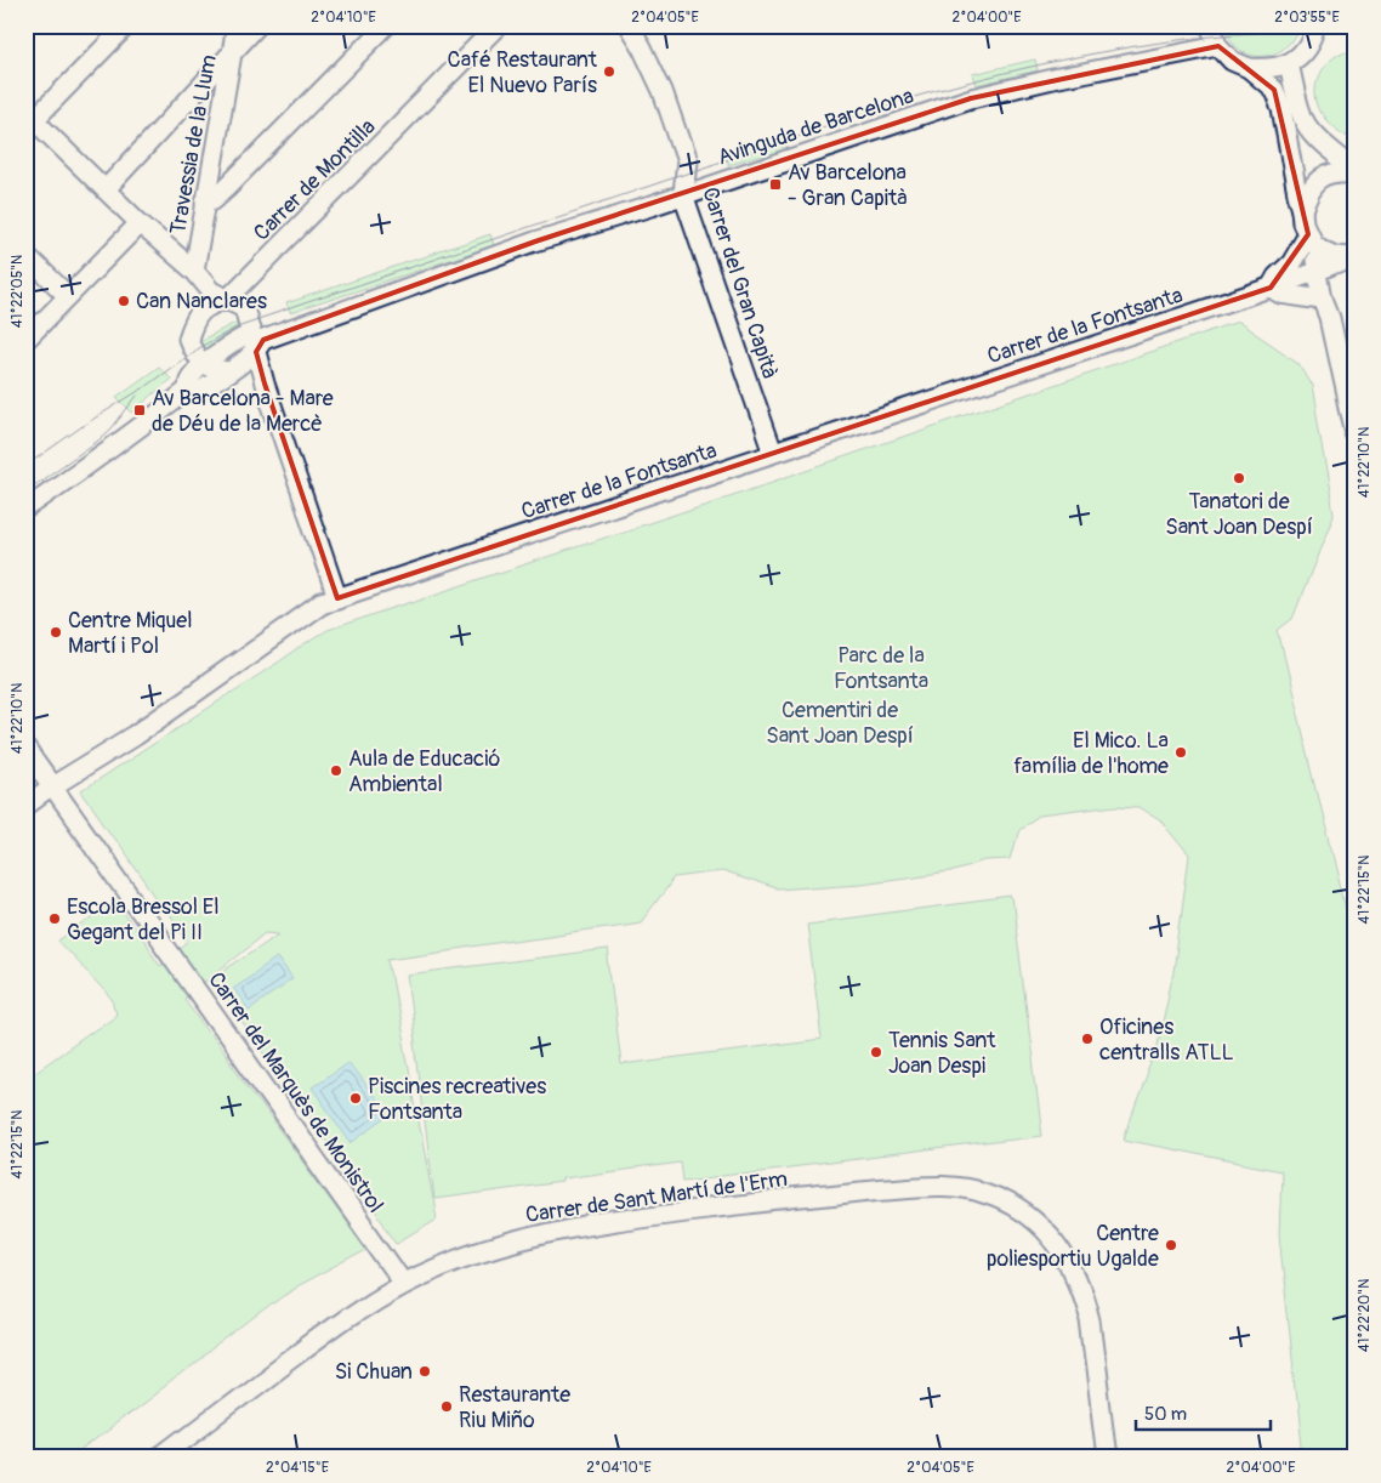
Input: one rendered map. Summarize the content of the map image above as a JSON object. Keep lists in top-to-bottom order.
{
  "streets": {
    "street": [
      "Avinguda de Barcelona",
      "Travessia de la Llum",
      "Carrer de Montilla",
      "Carrer del Gran Capità",
      "Carrer de la Fontsanta",
      "Carrer del Marquès de Monistrol",
      "Carrer de Sant Martí de l'Erm"
    ]
  },
  "crossings": [
    ["Avinguda de Barcelona", "Carrer de Montilla"],
    ["Avinguda de Barcelona", "Carrer del Gran Capità"],
    ["Carrer del Gran Capità", "Carrer de la Fontsanta"],
    ["Carrer de la Fontsanta", "Carrer del Marquès de Monistrol"],
    ["Carrer del Marquès de Monistrol", "Carrer de Sant Martí de l'Erm"]
  ],
  "parks": ["Parc de la Fontsanta", "Cementiri de Sant Joan Despí"],
  "places": {
    "other": [
      "Café Restaurant El Nuevo París",
      "Can Nanclares",
      "Tanatori de Sant Joan Despí",
      "Centre Miquel Martí i Pol",
      "El Mico. La família de l'home",
      "Aula de Educació Ambiental",
      "Escola Bressol El Gegant del Pi II",
      "Oficines centralls ATLL",
      "Tennis Sant Joan Despi",
      "Piscines recreatives Fontsanta",
      "Centre poliesportiu Ugalde",
      "Si Chuan",
      "Restaurante Riu Miño"
    ],
    "transit": ["Av Barcelona - Gran Capità", "Av Barcelona - Mare de Déu de la Mercè"]
  },
  "scale_bar": "50 m",
  "coordinates": [
    "2°04'10\"E",
    "2°04'05\"E",
    "2°04'00\"E",
    "2°03'55\"E",
    "41°22'05\"N",
    "41°22'10\"N",
    "41°22'15\"N",
    "41°22'20\"N",
    "2°04'15\"E"
  ]
}
